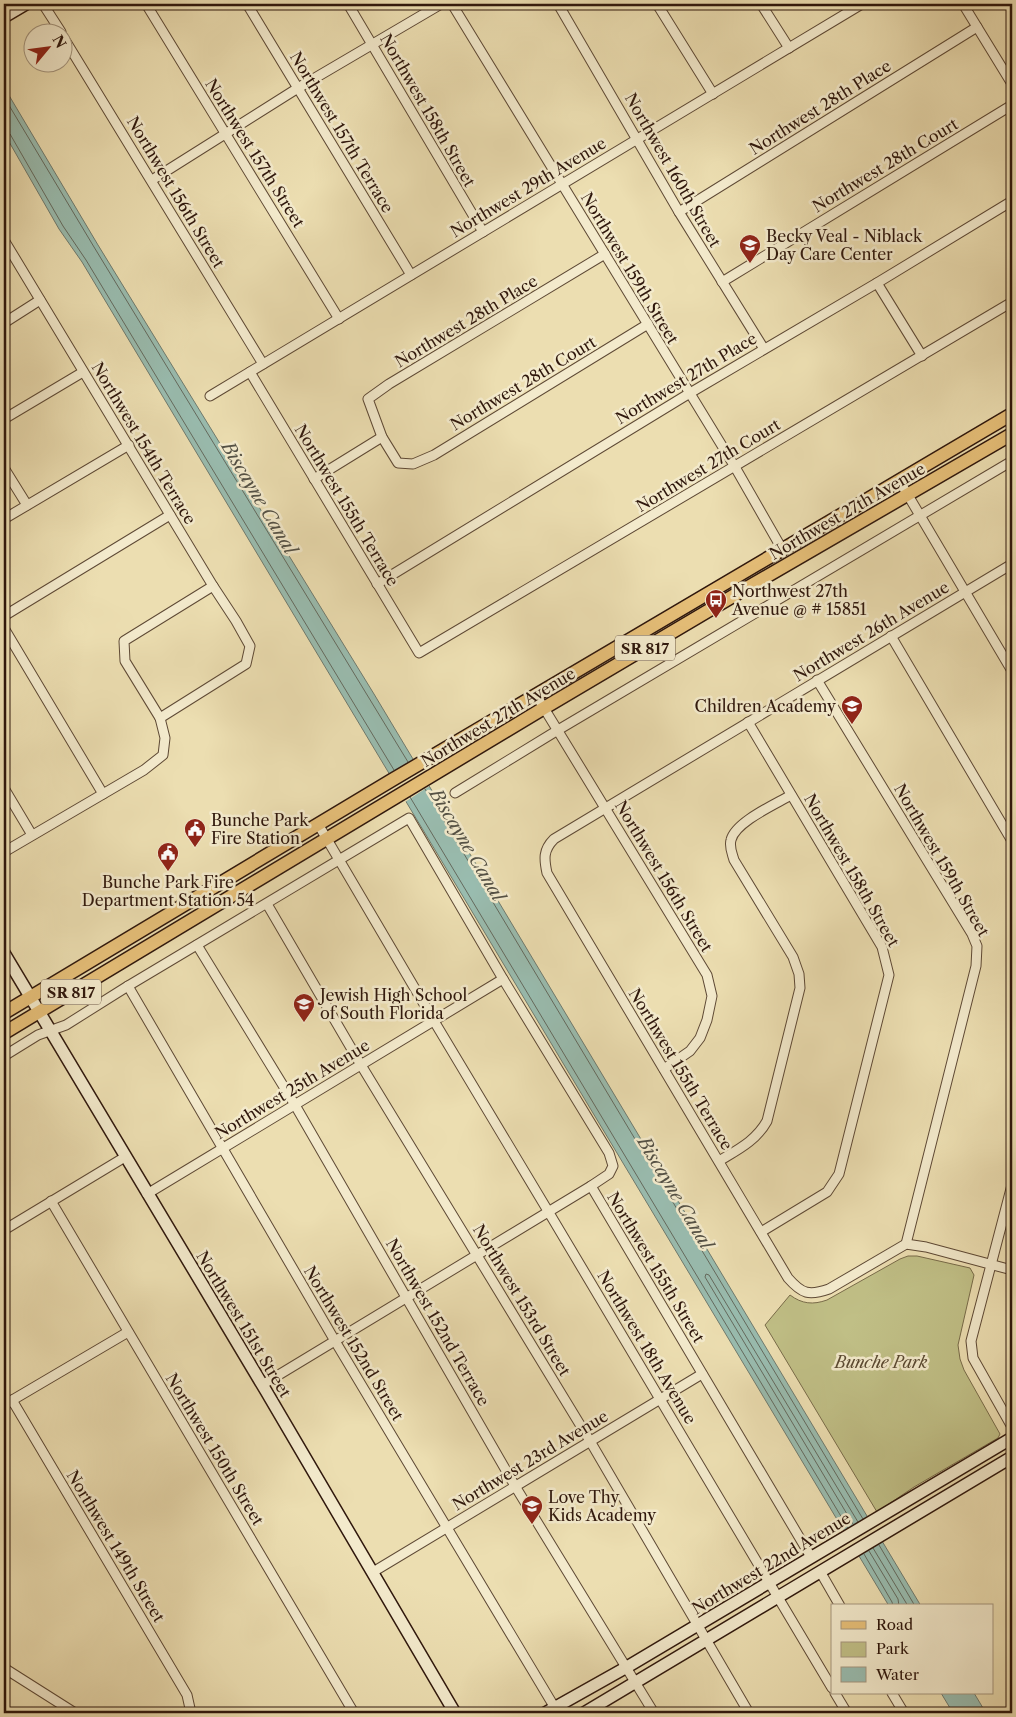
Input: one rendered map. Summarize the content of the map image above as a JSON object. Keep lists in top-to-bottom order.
{
  "streets": {
    "main road": [
      "Northwest 27th Avenue",
      "SR 817",
      "Northwest 151st Street",
      "Northwest 22nd Avenue"
    ],
    "street": [
      "Northwest 28th Place",
      "Northwest 158th Street",
      "Northwest 157th Terrace",
      "Northwest 157th Street",
      "Northwest 28th Court",
      "Northwest 160th Street",
      "Northwest 29th Avenue",
      "Northwest 156th Street",
      "Northwest 159th Street",
      "Northwest 27th Place",
      "Northwest 154th Terrace",
      "Northwest 27th Court",
      "Northwest 155th Terrace",
      "Northwest 26th Avenue",
      "Northwest 25th Avenue",
      "Northwest 155th Street",
      "Northwest 153rd Street",
      "Northwest 152nd Terrace",
      "Northwest 152nd Street",
      "Northwest 18th Avenue",
      "Northwest 150th Street",
      "Northwest 23rd Avenue",
      "Northwest 149th Street"
    ]
  },
  "crossings": [
    ["Northwest 28th Place", "Northwest 28th Court"],
    ["Northwest 28th Place", "Northwest 160th Street"],
    ["Northwest 28th Place", "Northwest 159th Street"],
    ["Northwest 158th Street", "Northwest 29th Avenue"],
    ["Northwest 158th Street", "Northwest 155th Terrace"],
    ["Northwest 158th Street", "Northwest 26th Avenue"],
    ["Northwest 157th Terrace", "Northwest 29th Avenue"],
    ["Northwest 157th Street", "Northwest 29th Avenue"],
    ["Northwest 28th Court", "Northwest 160th Street"],
    ["Northwest 28th Court", "Northwest 159th Street"],
    ["Northwest 160th Street", "Northwest 29th Avenue"],
    ["Northwest 160th Street", "Northwest 27th Place"],
    ["Northwest 29th Avenue", "Northwest 156th Street"],
    ["Northwest 29th Avenue", "Northwest 159th Street"],
    ["Northwest 29th Avenue", "Northwest 155th Terrace"],
    ["Northwest 156th Street", "Northwest 155th Terrace"],
    ["Northwest 156th Street", "Northwest 27th Avenue"],
    ["Northwest 156th Street", "Northwest 26th Avenue"],
    ["Northwest 159th Street", "Northwest 27th Place"],
    ["Northwest 159th Street", "Northwest 27th Court"],
    ["Northwest 159th Street", "Northwest 155th Terrace"],
    ["Northwest 159th Street", "Northwest 27th Avenue"],
    ["Northwest 159th Street", "Northwest 26th Avenue"],
    ["Northwest 27th Place", "Northwest 155th Terrace"],
    ["Northwest 27th Court", "Northwest 155th Terrace"],
    ["Northwest 155th Terrace", "Northwest 26th Avenue"],
    ["Northwest 27th Avenue", "Northwest 151st Street"],
    ["Northwest 27th Avenue", "Northwest 18th Avenue"],
    ["Northwest 25th Avenue", "Northwest 155th Street"],
    ["Northwest 25th Avenue", "Northwest 153rd Street"],
    ["Northwest 25th Avenue", "Northwest 152nd Terrace"],
    ["Northwest 25th Avenue", "Northwest 151st Street"],
    ["Northwest 25th Avenue", "Northwest 152nd Street"],
    ["Northwest 25th Avenue", "Northwest 18th Avenue"],
    ["Northwest 155th Street", "Northwest 18th Avenue"],
    ["Northwest 155th Street", "Northwest 23rd Avenue"],
    ["Northwest 155th Street", "Northwest 22nd Avenue"],
    ["Northwest 153rd Street", "Northwest 23rd Avenue"],
    ["Northwest 153rd Street", "Northwest 22nd Avenue"],
    ["Northwest 152nd Terrace", "Northwest 23rd Avenue"],
    ["Northwest 152nd Terrace", "Northwest 22nd Avenue"],
    ["Northwest 151st Street", "Northwest 23rd Avenue"],
    ["Northwest 152nd Street", "Northwest 23rd Avenue"],
    ["Northwest 152nd Street", "Northwest 22nd Avenue"],
    ["Northwest 18th Avenue", "Northwest 23rd Avenue"],
    ["Northwest 18th Avenue", "Northwest 22nd Avenue"]
  ],
  "water": ["Biscayne Canal"],
  "parks": ["Bunche Park"],
  "places": {
    "school or university": [
      "Becky Veal - Niblack Day Care Center",
      "Children Academy",
      "Jewish High School of South Florida",
      "Love Thy Kids Academy"
    ],
    "bus stop": ["Northwest 27th Avenue @ # 15851"],
    "public building": ["Bunche Park Fire Station", "Bunche Park Fire Department Station 54"]
  },
  "legend": ["Road", "Park", "Water"],
  "north": "top right"
}
